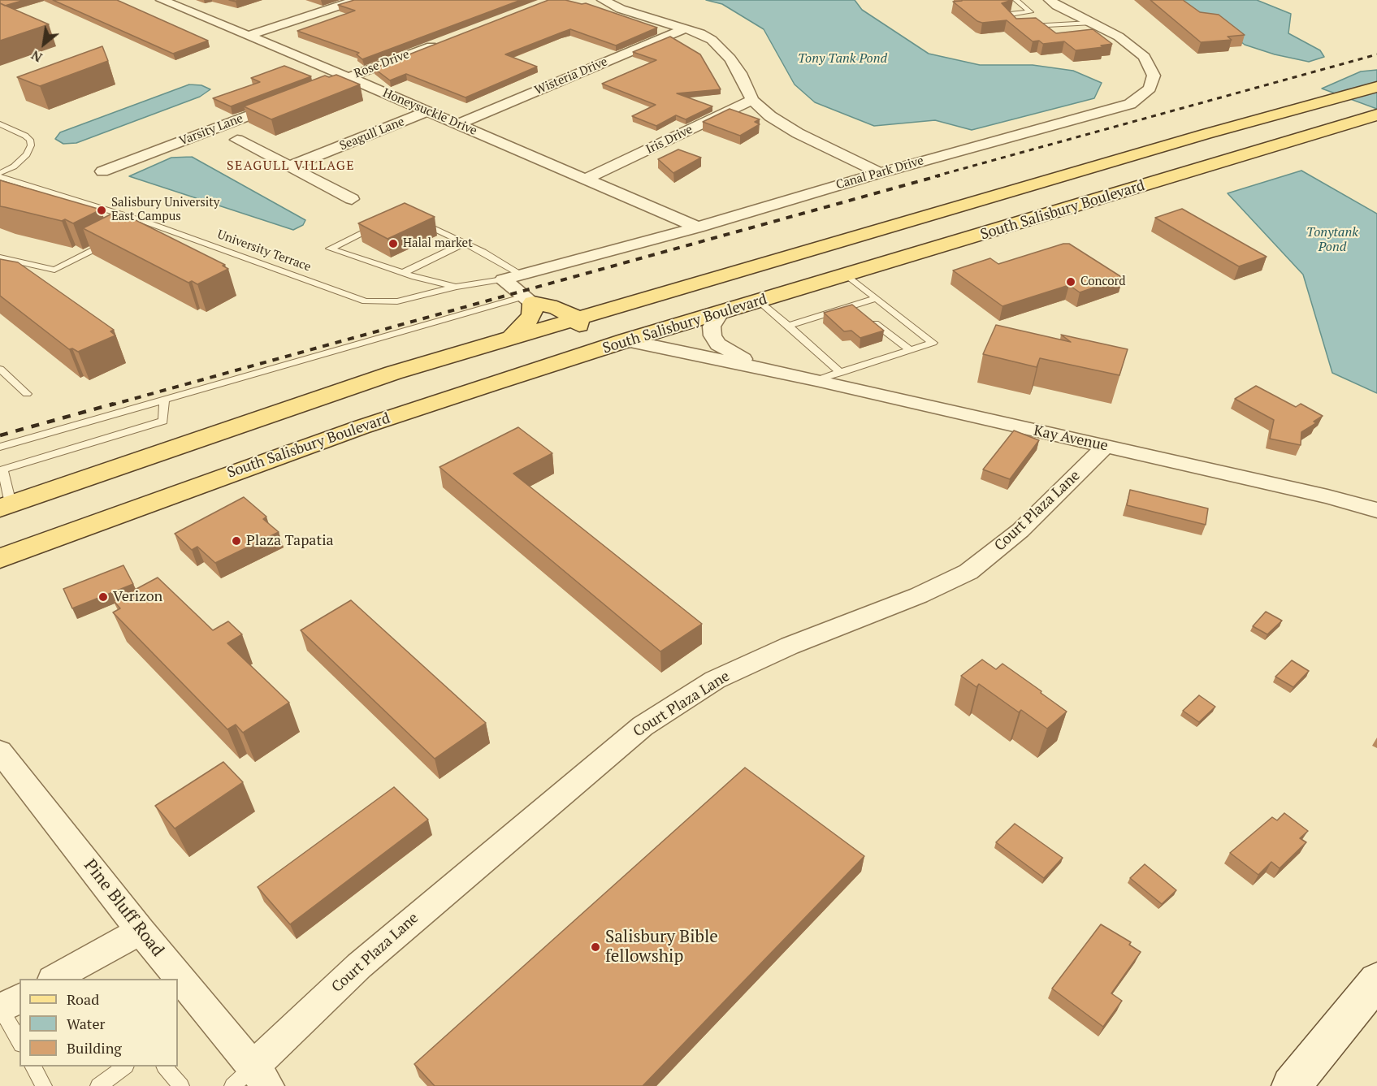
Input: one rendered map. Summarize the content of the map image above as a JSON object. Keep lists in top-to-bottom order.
{
  "streets": {
    "main road": ["South Salisbury Boulevard"],
    "street": [
      "Rose Drive",
      "Wisteria Drive",
      "Honeysuckle Drive",
      "Varsity Lane",
      "Seagull Lane",
      "Iris Drive",
      "Canal Park Drive",
      "Kay Avenue",
      "Court Plaza Lane",
      "Pine Bluff Road"
    ],
    "lane": ["University Terrace"]
  },
  "crossings": [
    ["Rose Drive", "Honeysuckle Drive"],
    ["Wisteria Drive", "Honeysuckle Drive"],
    ["Honeysuckle Drive", "Seagull Lane"],
    ["Honeysuckle Drive", "Iris Drive"],
    ["Honeysuckle Drive", "Canal Park Drive"],
    ["Canal Park Drive", "University Terrace"],
    ["South Salisbury Boulevard", "Kay Avenue"],
    ["Kay Avenue", "Court Plaza Lane"],
    ["Court Plaza Lane", "Pine Bluff Road"]
  ],
  "districts": ["SEAGULL VILLAGE"],
  "water": ["Tony Tank Pond", "Tonytank Pond"],
  "places": [
    "Salisbury University East Campus",
    "Halal market",
    "Concord",
    "Plaza Tapatia",
    "Verizon",
    "Salisbury Bible fellowship"
  ],
  "legend": ["Road", "Water", "Building"],
  "north": "bottom left"
}
